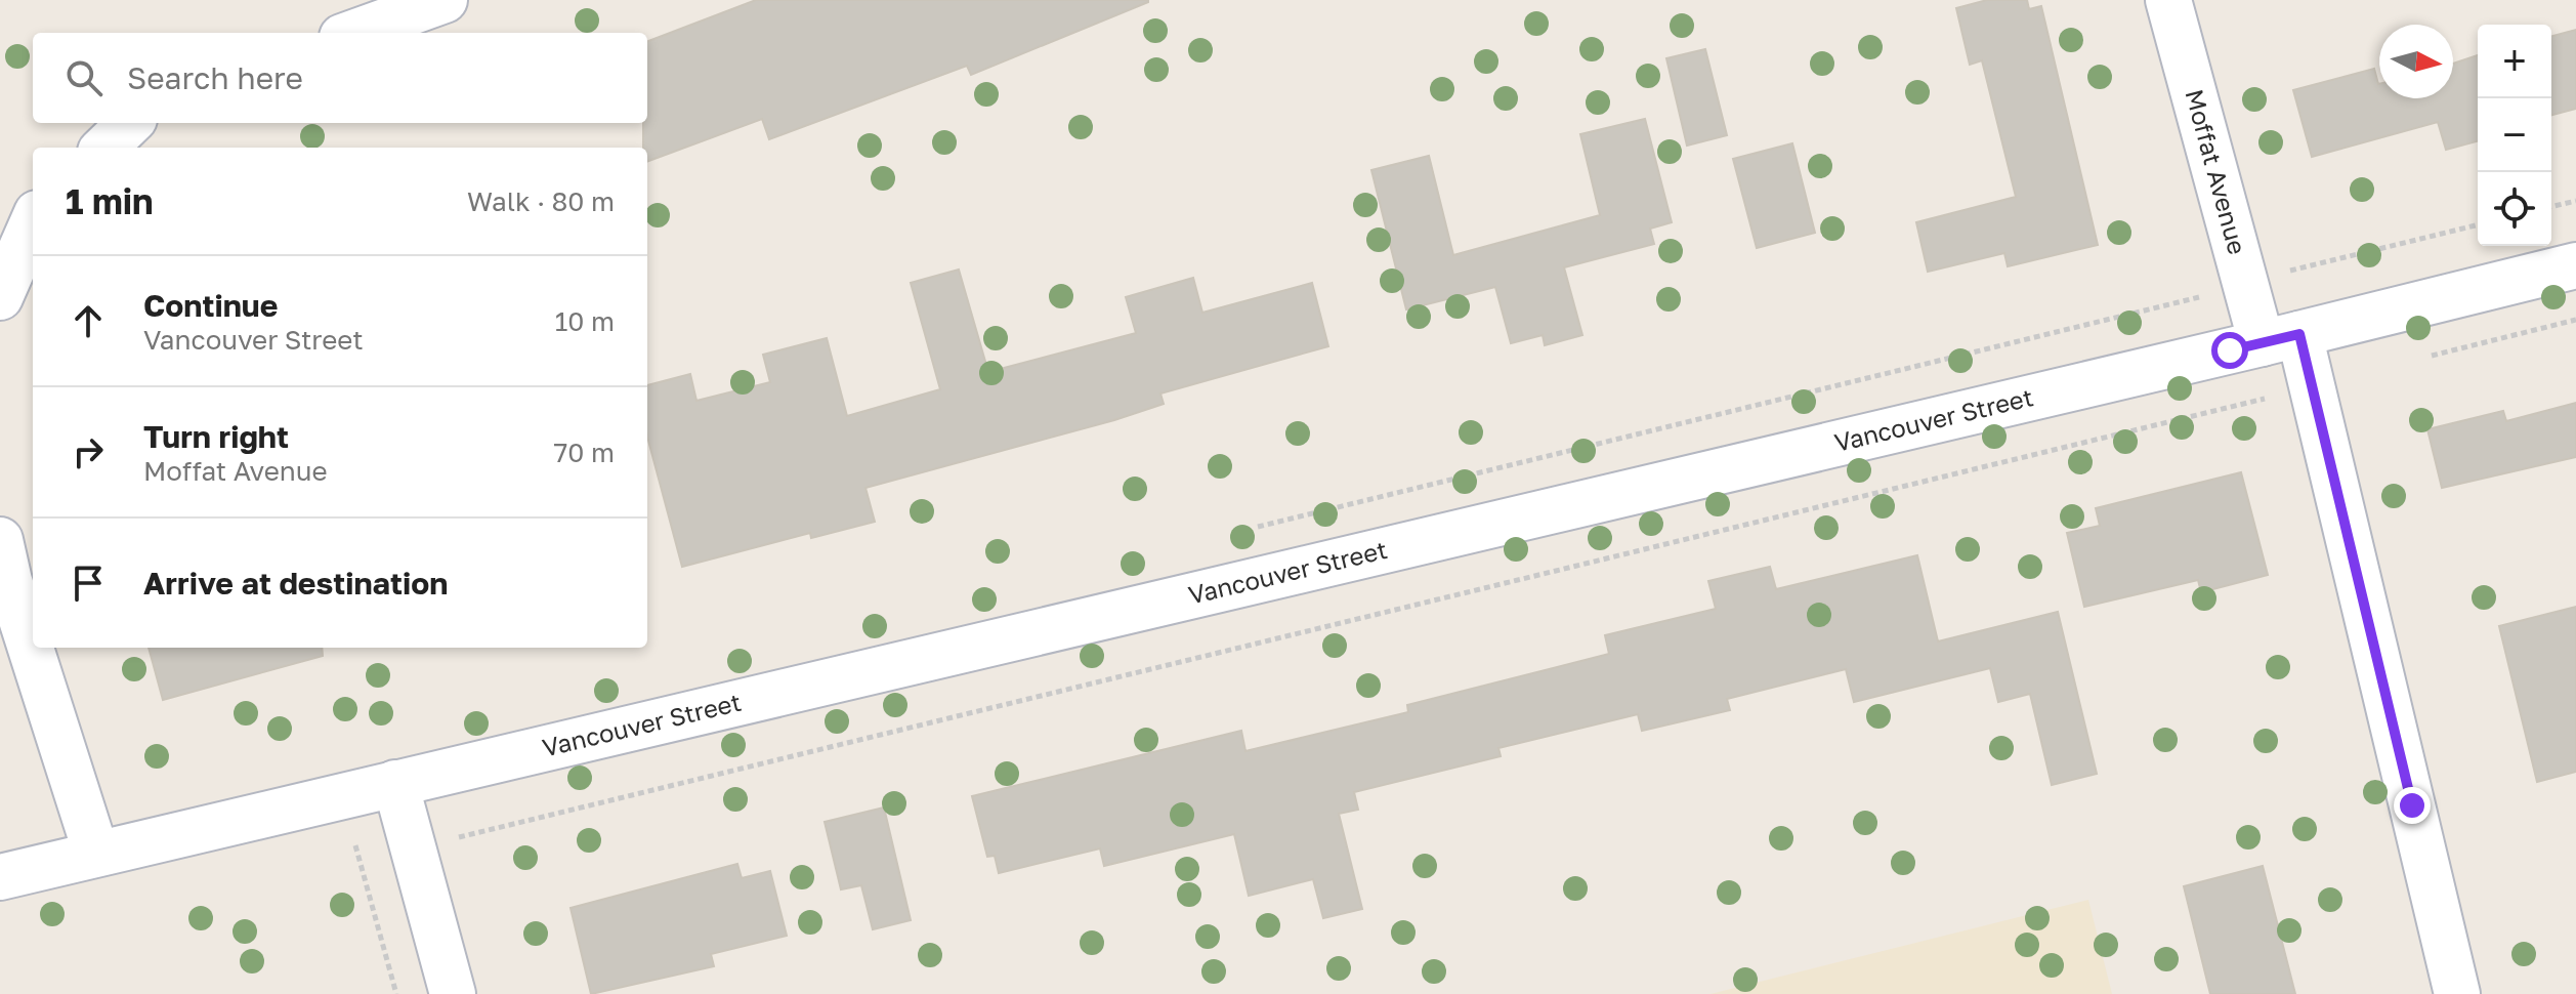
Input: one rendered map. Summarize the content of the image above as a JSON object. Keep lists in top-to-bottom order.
{
  "streets": {
    "street": ["Moffat Avenue", "Vancouver Street"]
  },
  "crossings": [
    ["Moffat Avenue", "Vancouver Street"]
  ],
  "north": "right",
  "page": {
    "map_buttons": ["+", "−"],
    "search": "Search here",
    "heading": ["1 min", "Walk · 80 m"],
    "list": [
      ["Continue", "Vancouver Street", "10 m"],
      ["Turn right", "Moffat Avenue", "70 m"],
      "Arrive at destination"
    ]
  }
}
